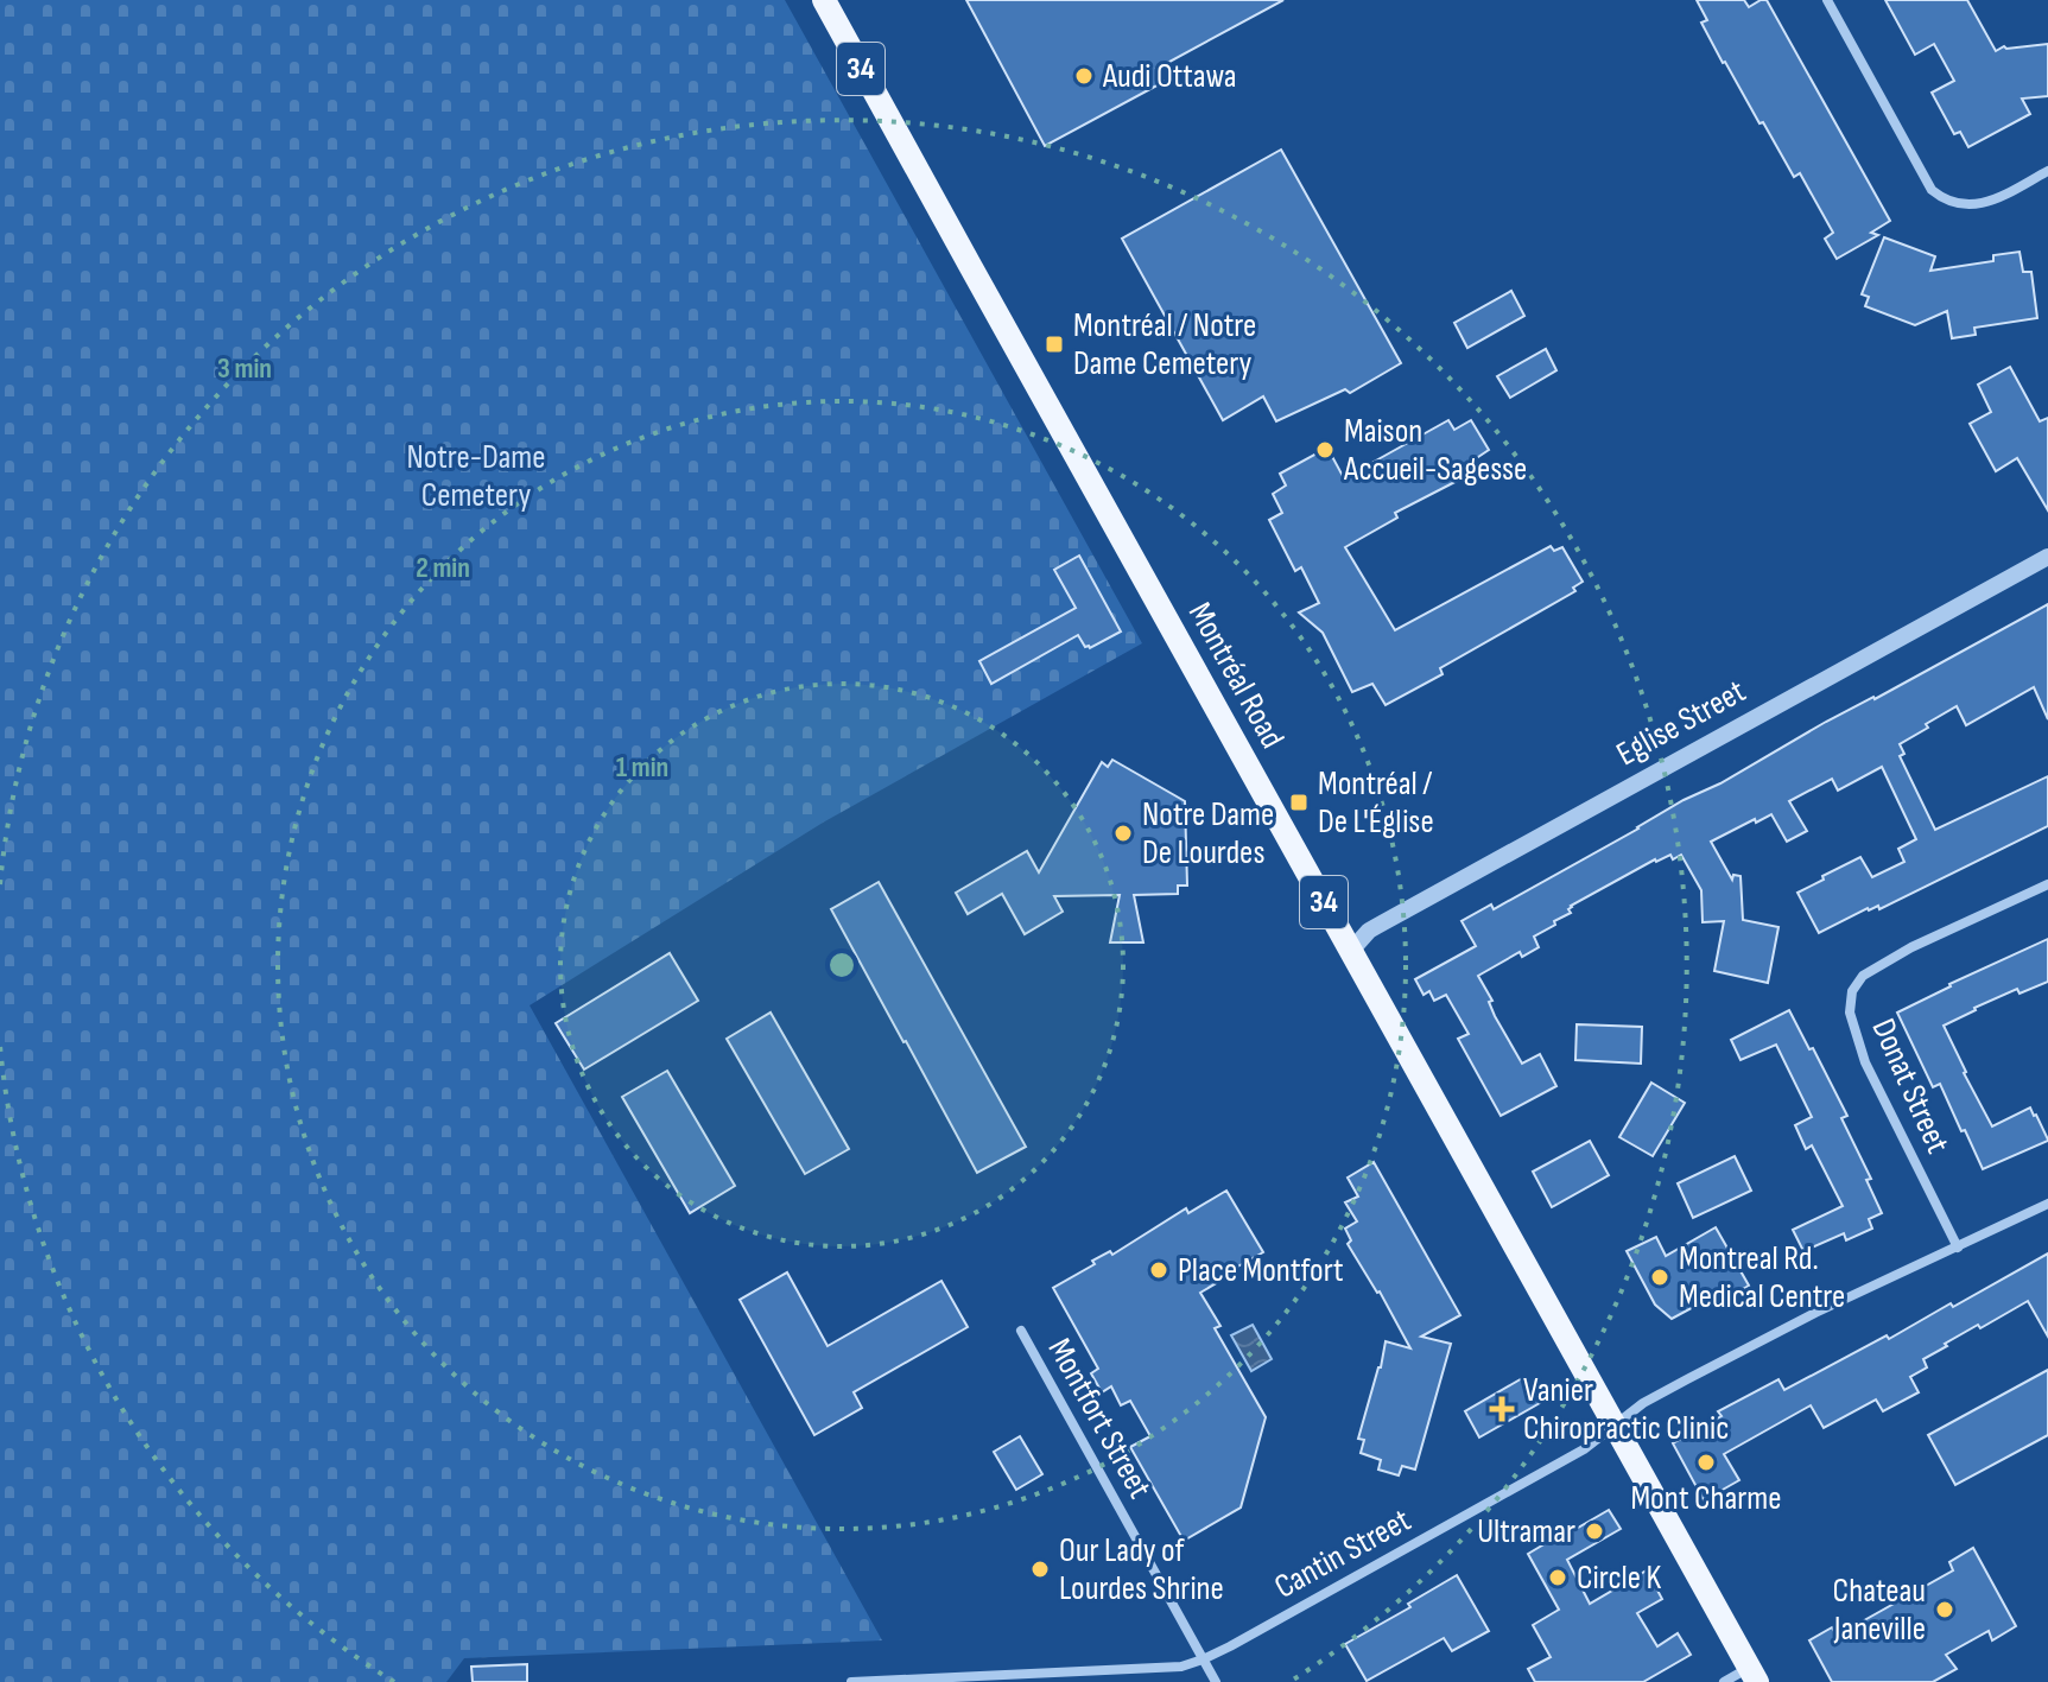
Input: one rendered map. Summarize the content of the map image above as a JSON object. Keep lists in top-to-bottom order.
{
  "streets": {
    "main road": ["34", "Montréal Road"],
    "street": [
      "Eglise Street",
      "Donat Street",
      "Montfort Street",
      "Cantin Street"
    ]
  },
  "crossings": [
    ["Montréal Road", "Eglise Street"],
    ["Montréal Road", "Cantin Street"],
    ["Donat Street", "Cantin Street"],
    ["Montfort Street", "Cantin Street"]
  ],
  "parks": ["Notre-Dame Cemetery"],
  "places": {
    "other": [
      "Audi Ottawa",
      "Maison Accueil-Sagesse",
      "Notre Dame De Lourdes",
      "Place Montfort",
      "Montreal Rd. Medical Centre",
      "Mont Charme",
      "Ultramar",
      "Our Lady of Lourdes Shrine",
      "Circle K",
      "Chateau Janeville"
    ],
    "transit": ["Montréal / Notre Dame Cemetery", "Montréal / De L'Église"],
    "health": ["Vanier Chiropractic Clinic"]
  },
  "rings": ["3 min", "2 min", "1 min"]
}
